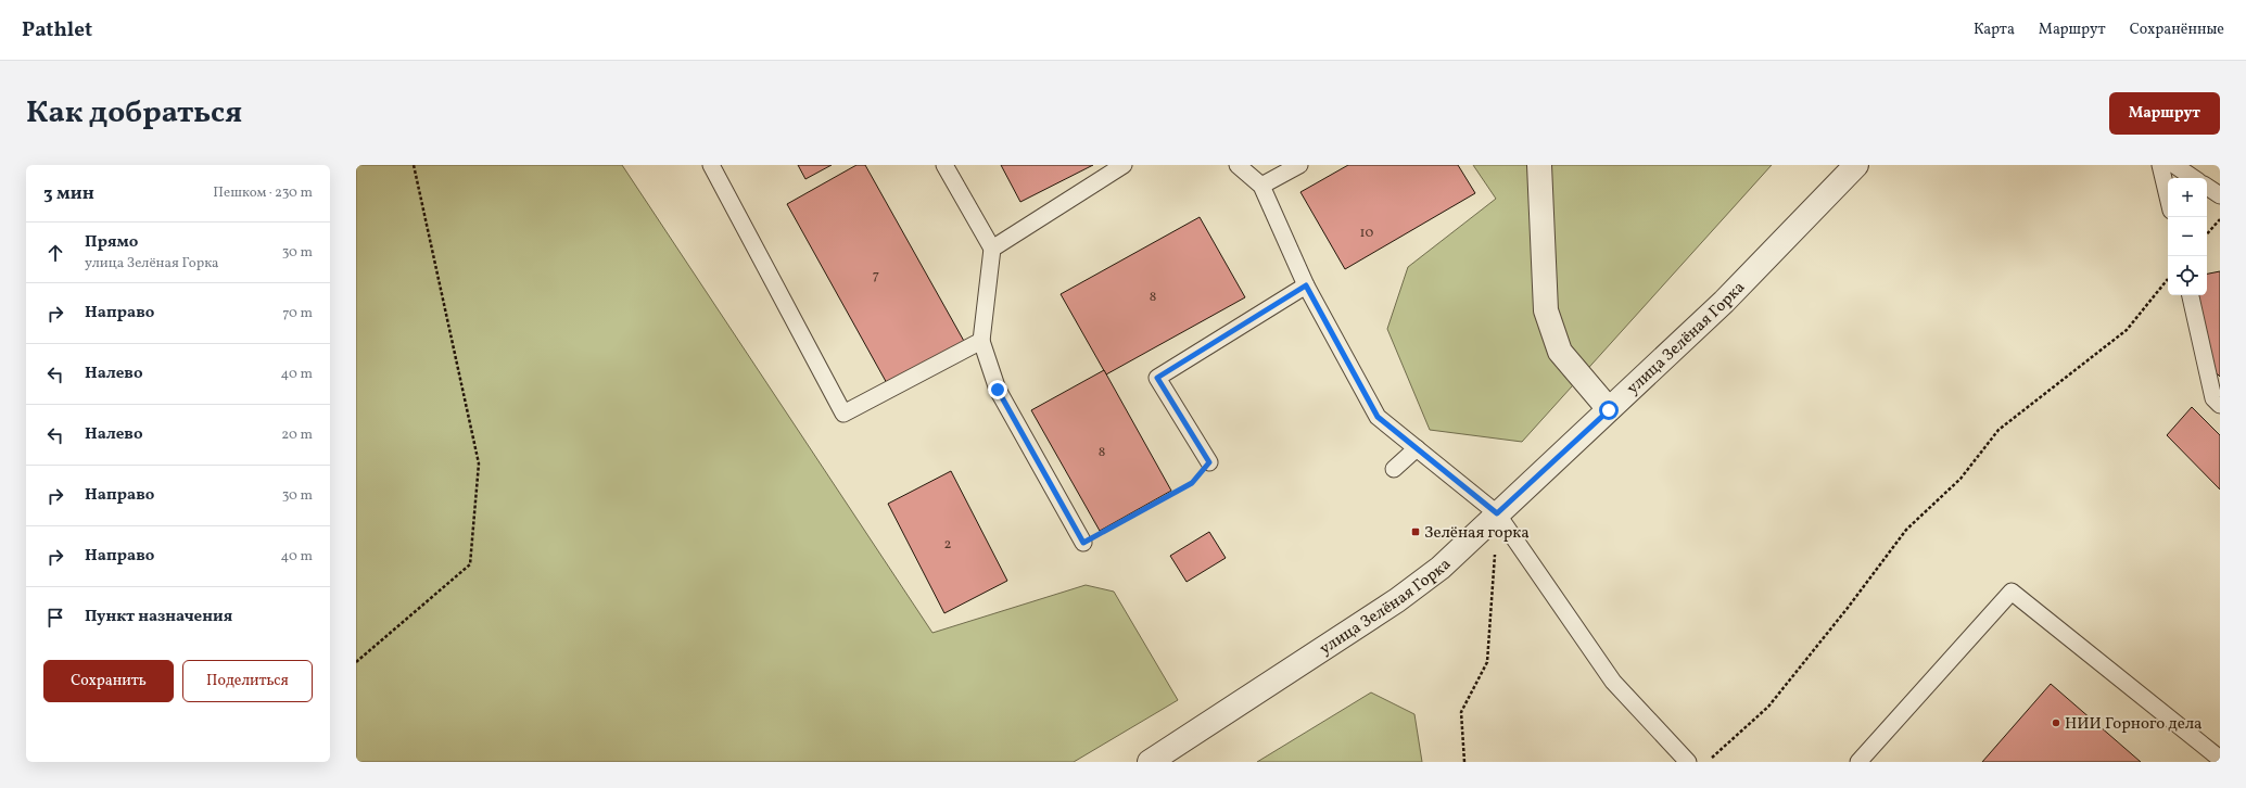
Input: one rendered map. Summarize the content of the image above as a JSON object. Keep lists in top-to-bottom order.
{
  "streets": {
    "street": ["улица Зелёная Горка"]
  },
  "places": {
    "transit": ["Зелёная горка"],
    "other": ["НИИ Горного дела"]
  },
  "house_numbers": [
    "10",
    "7",
    "8",
    "8",
    "2"
  ],
  "page": {
    "header": "Pathlet",
    "nav": ["Карта", "Маршрут", "Сохранённые"],
    "title": "Как добраться",
    "buttons": [
      "Маршрут",
      ["Сохранить", "Поделиться"]
    ],
    "heading": ["3 мин", "Пешком · 230 m"],
    "map_buttons": ["+", "−"],
    "list": [
      ["Прямо", "улица Зелёная Горка", "30 m"],
      ["Направо", "70 m"],
      ["Налево", "40 m"],
      ["Налево", "20 m"],
      ["Направо", "30 m"],
      ["Направо", "40 m"],
      "Пункт назначения"
    ]
  }
}
